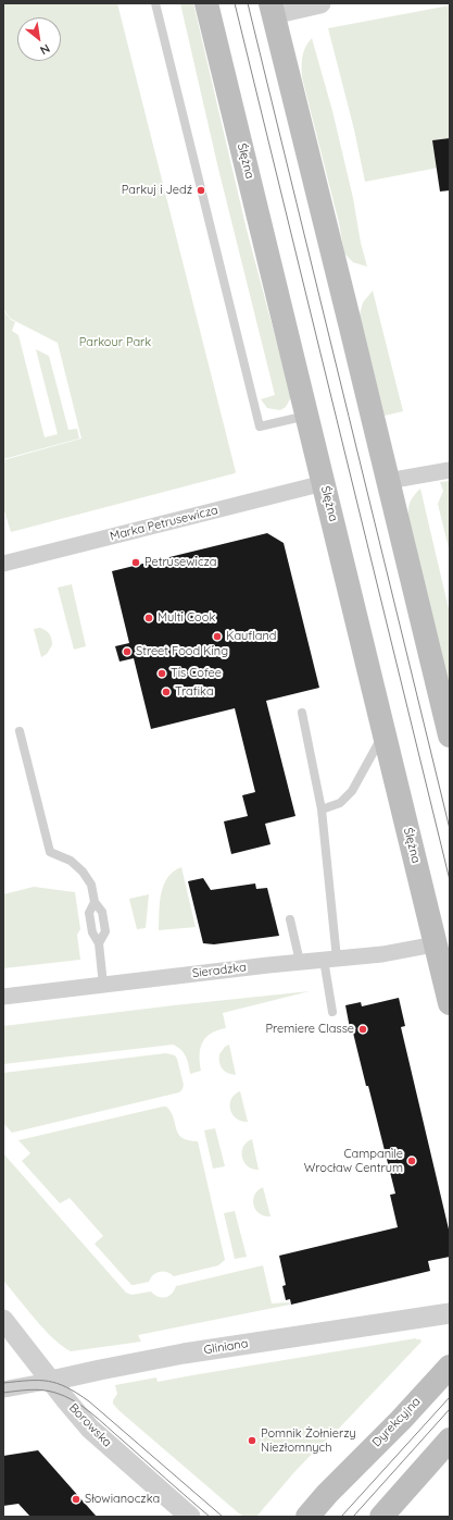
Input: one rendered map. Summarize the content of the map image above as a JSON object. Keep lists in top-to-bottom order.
{
  "streets": {
    "main road": ["Ślężna", "Dyrekcyjna"],
    "street": [
      "Marka Petrusewicza",
      "Sieradzka",
      "Gliniana",
      "Borowska"
    ]
  },
  "crossings": [
    ["Ślężna", "Marka Petrusewicza"],
    ["Ślężna", "Sieradzka"],
    ["Gliniana", "Borowska"]
  ],
  "parks": ["Parkour Park"],
  "places": [
    "Parkuj i Jedź",
    "Petrusewicza",
    "Multi Cook",
    "Kaufland",
    "Street Food King",
    "Tis Cofee",
    "Trafika",
    "Premiere Classe",
    "Campanile Wrocław Centrum",
    "Pomnik Żołnierzy Niezłomnych",
    "Słowianoczka"
  ],
  "north": "bottom right"
}
